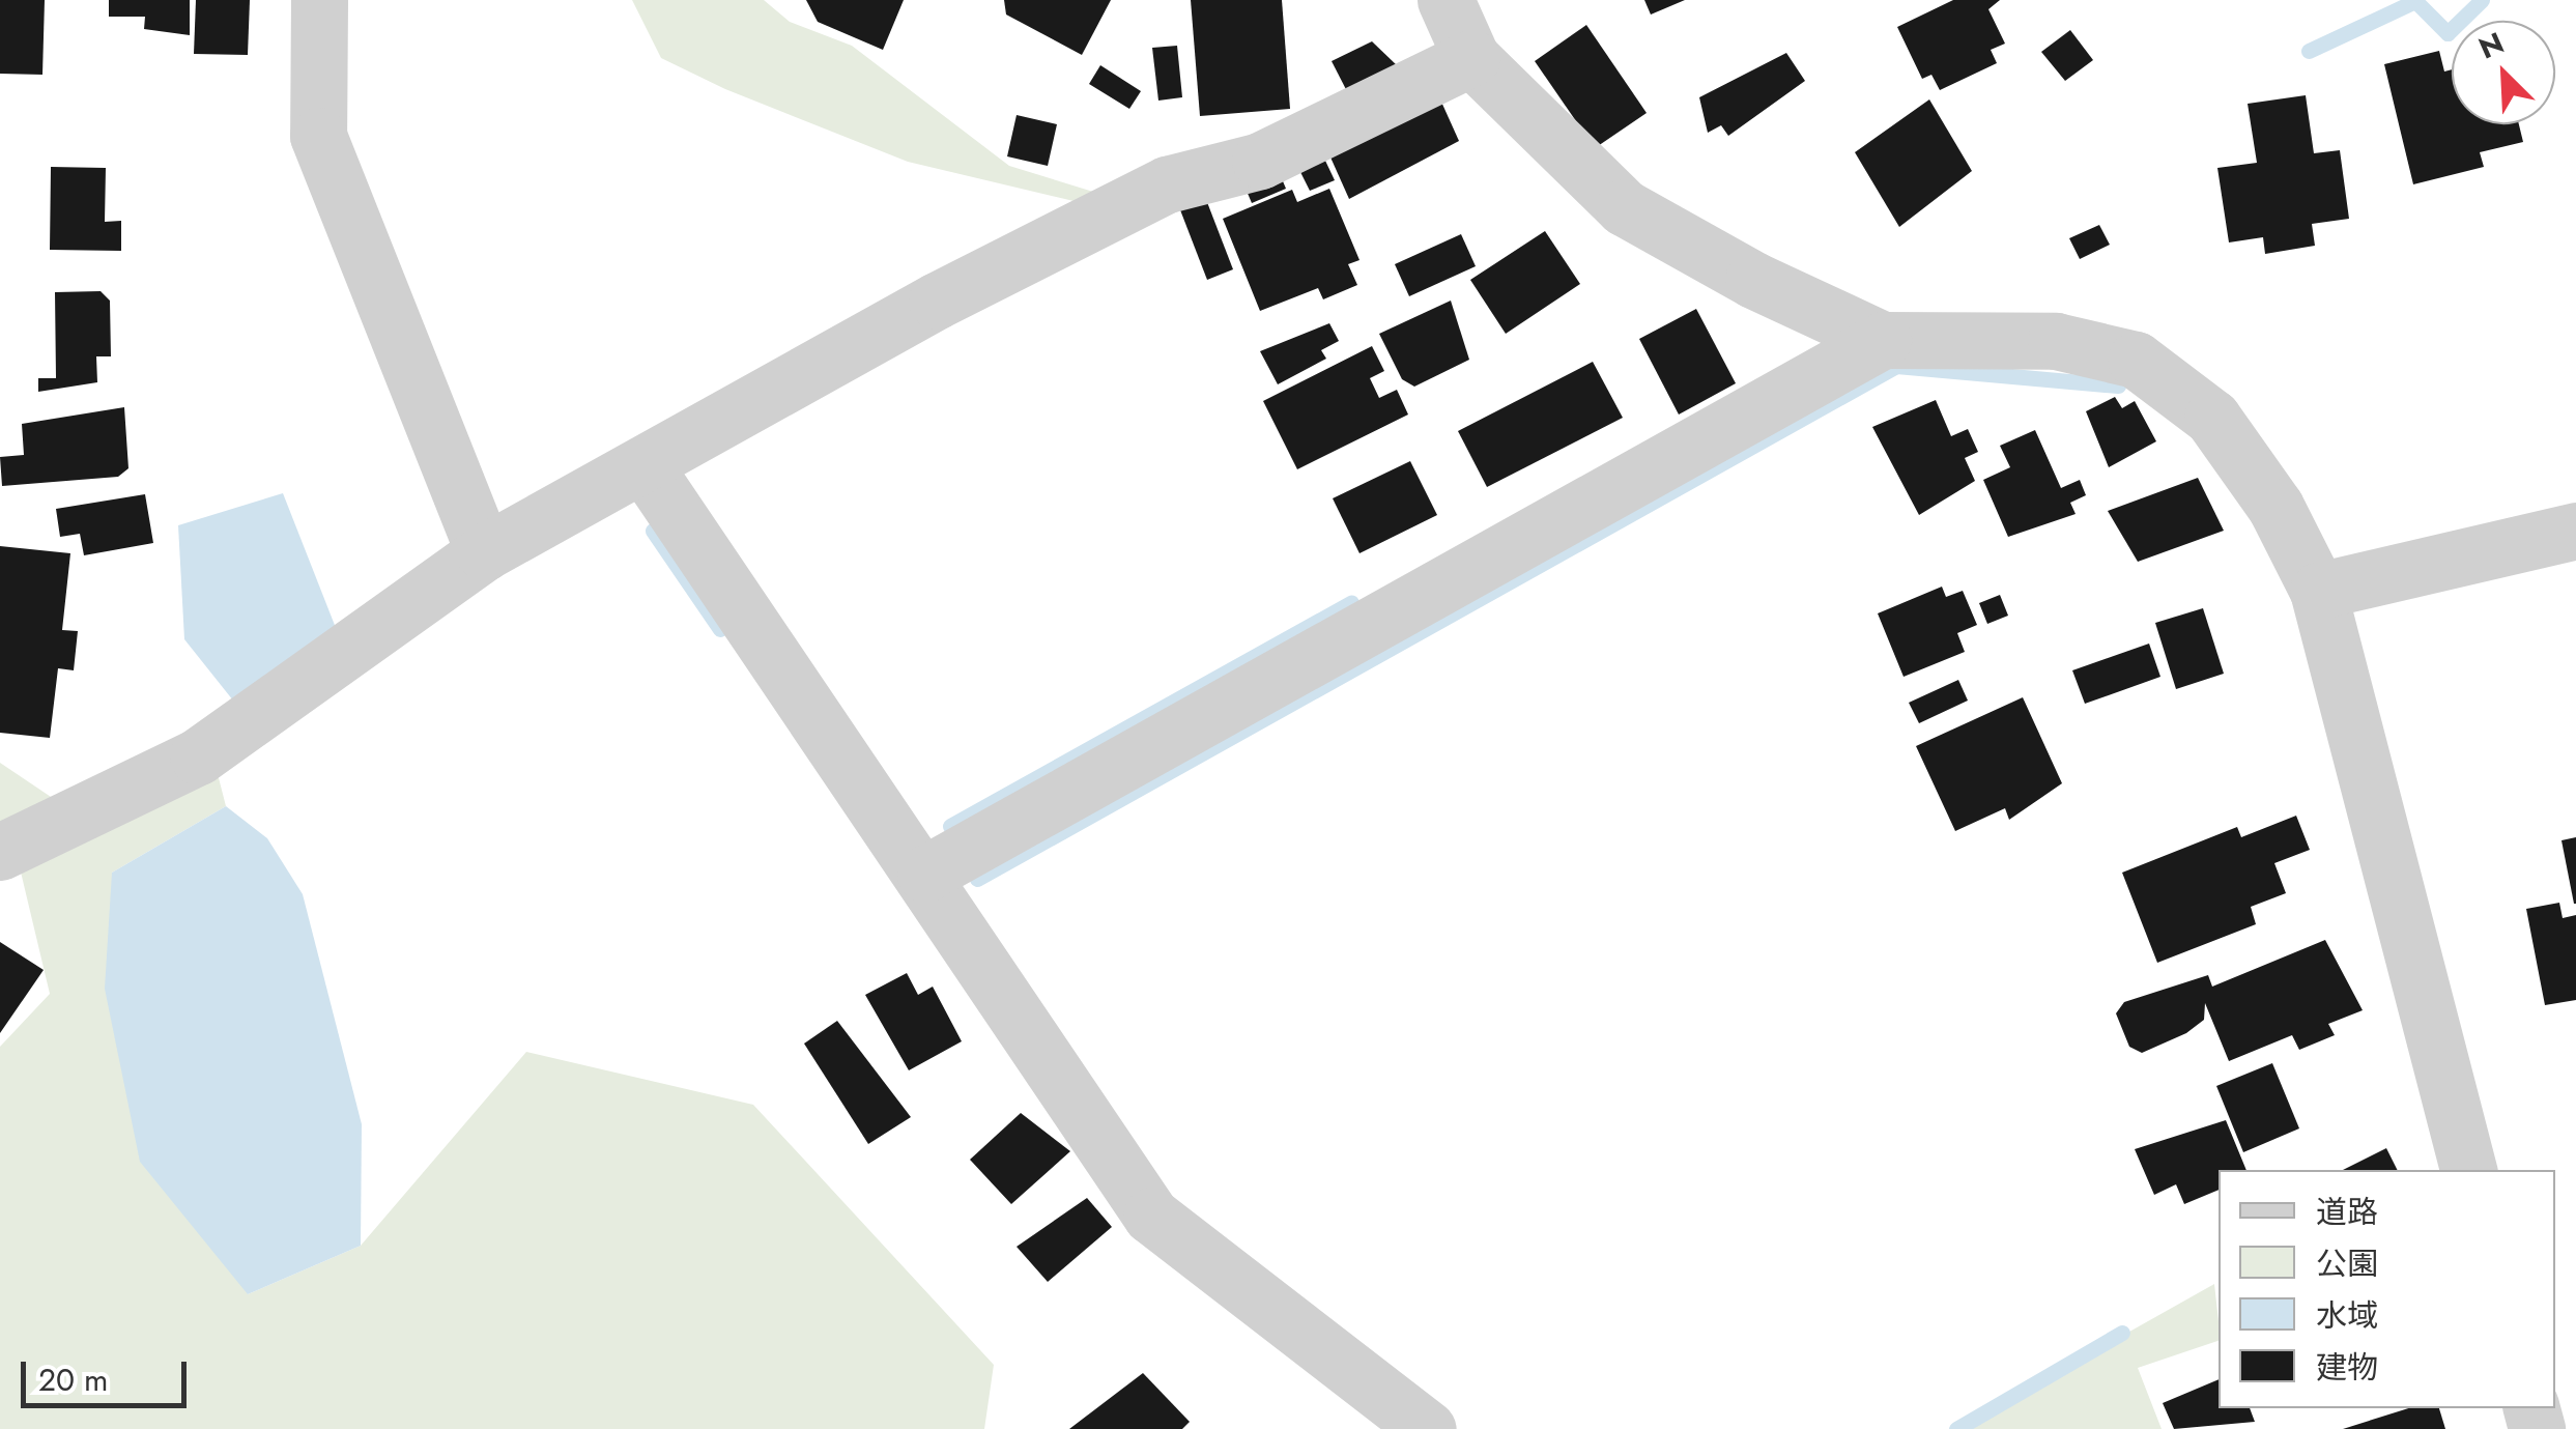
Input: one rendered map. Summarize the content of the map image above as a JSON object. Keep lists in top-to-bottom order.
{
  "legend": [
    "道路",
    "公園",
    "水域",
    "建物"
  ],
  "scale_bar": "20 m",
  "north": "top left"
}
